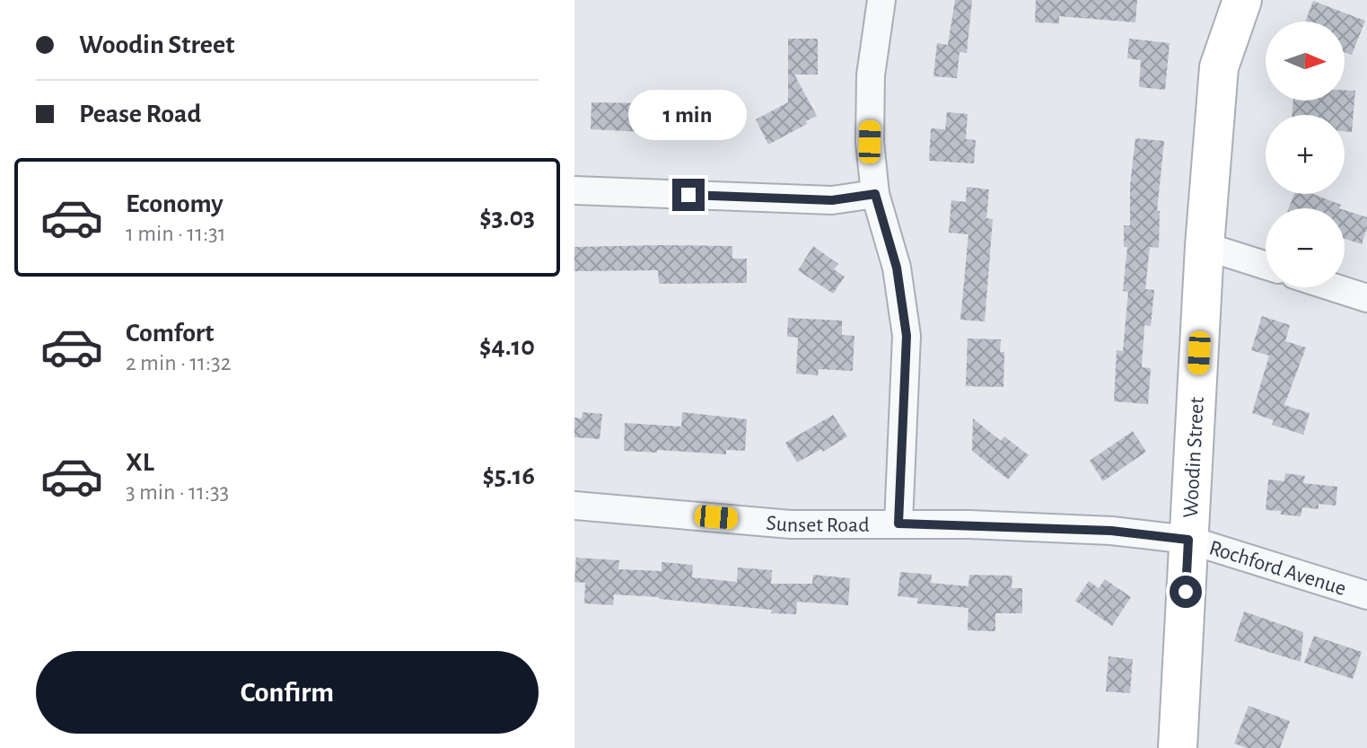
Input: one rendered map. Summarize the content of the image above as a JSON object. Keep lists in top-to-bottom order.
{
  "streets": {
    "main road": ["Woodin Street"],
    "street": ["Sunset Road", "Rochford Avenue"]
  },
  "crossings": [
    ["Woodin Street", "Sunset Road"],
    ["Woodin Street", "Rochford Avenue"],
    ["Sunset Road", "Rochford Avenue"]
  ],
  "north": "right",
  "page": {
    "banner": ["Woodin Street", "Pease Road"],
    "map_buttons": ["+", "−"],
    "bubble": "1 min",
    "list": [
      {
        "name": "Economy",
        "note": "1 min · 11:31",
        "value": "$3.03"
      },
      {
        "name": "Comfort",
        "note": "2 min · 11:32",
        "value": "$4.10"
      },
      {
        "name": "XL",
        "note": "3 min · 11:33",
        "value": "$5.16"
      }
    ],
    "buttons": "Confirm"
  }
}
